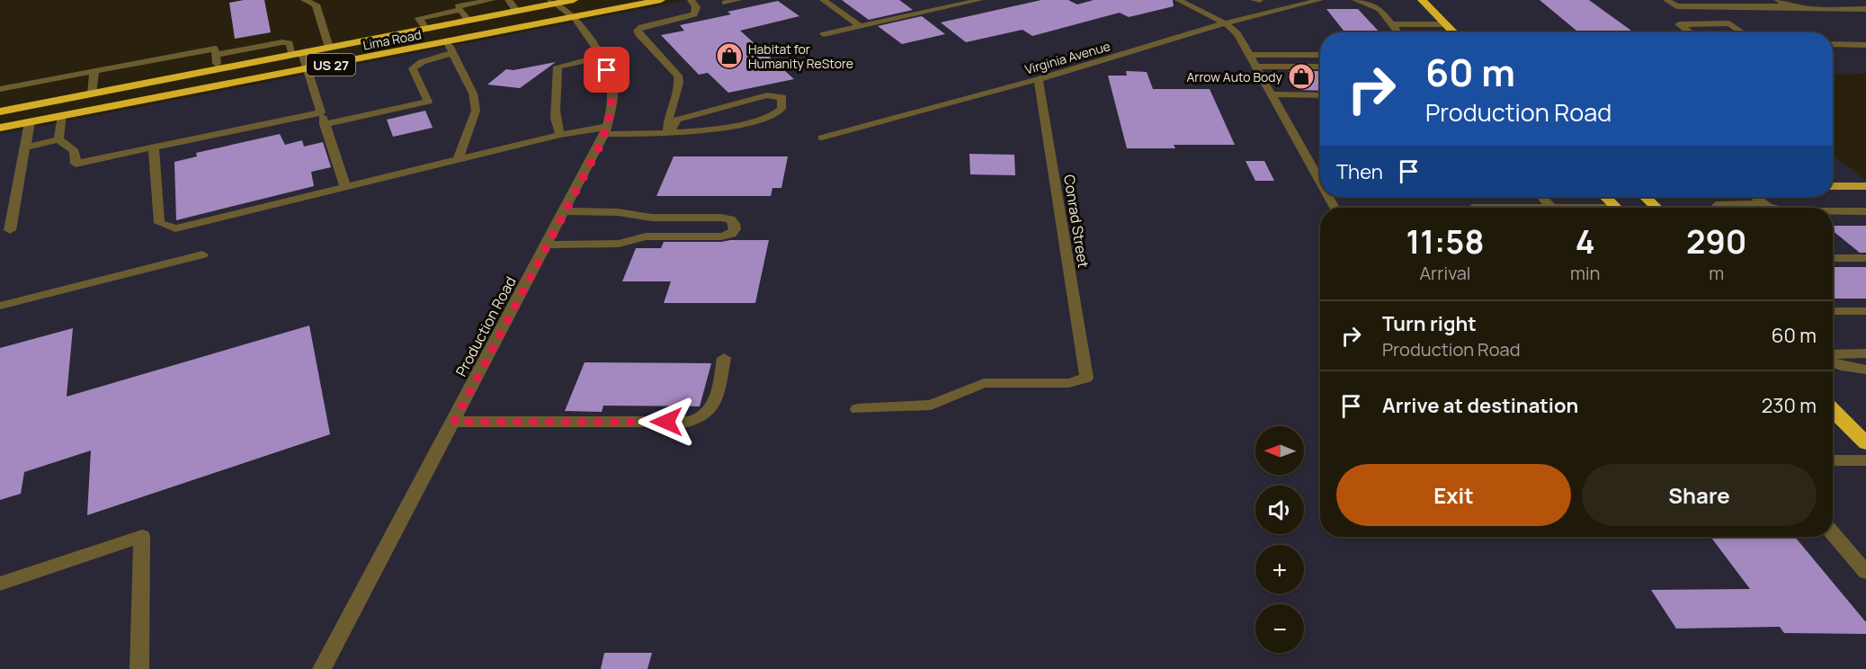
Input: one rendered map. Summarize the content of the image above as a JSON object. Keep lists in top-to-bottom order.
{
  "streets": {
    "highway": ["Lima Road", "US 27"],
    "street": ["Virginia Avenue", "Conrad Street", "Production Road"]
  },
  "crossings": [
    ["Lima Road", "Production Road"],
    ["Virginia Avenue", "Conrad Street"]
  ],
  "places": {
    "shop": ["Habitat for Humanity ReStore", "Arrow Auto Body"]
  },
  "north": "left",
  "page": {
    "turn": ["60 m", "Production Road"],
    "then": "Then",
    "eta": [
      "11:58",
      "Arrival",
      "4",
      "min",
      "290",
      "m"
    ],
    "list": [
      {
        "name": "Turn right",
        "note": "Production Road",
        "value": "60 m"
      },
      {
        "name": "Arrive at destination",
        "value": "230 m"
      }
    ],
    "map_buttons": ["+", "−"],
    "buttons": ["Exit", "Share"]
  }
}
